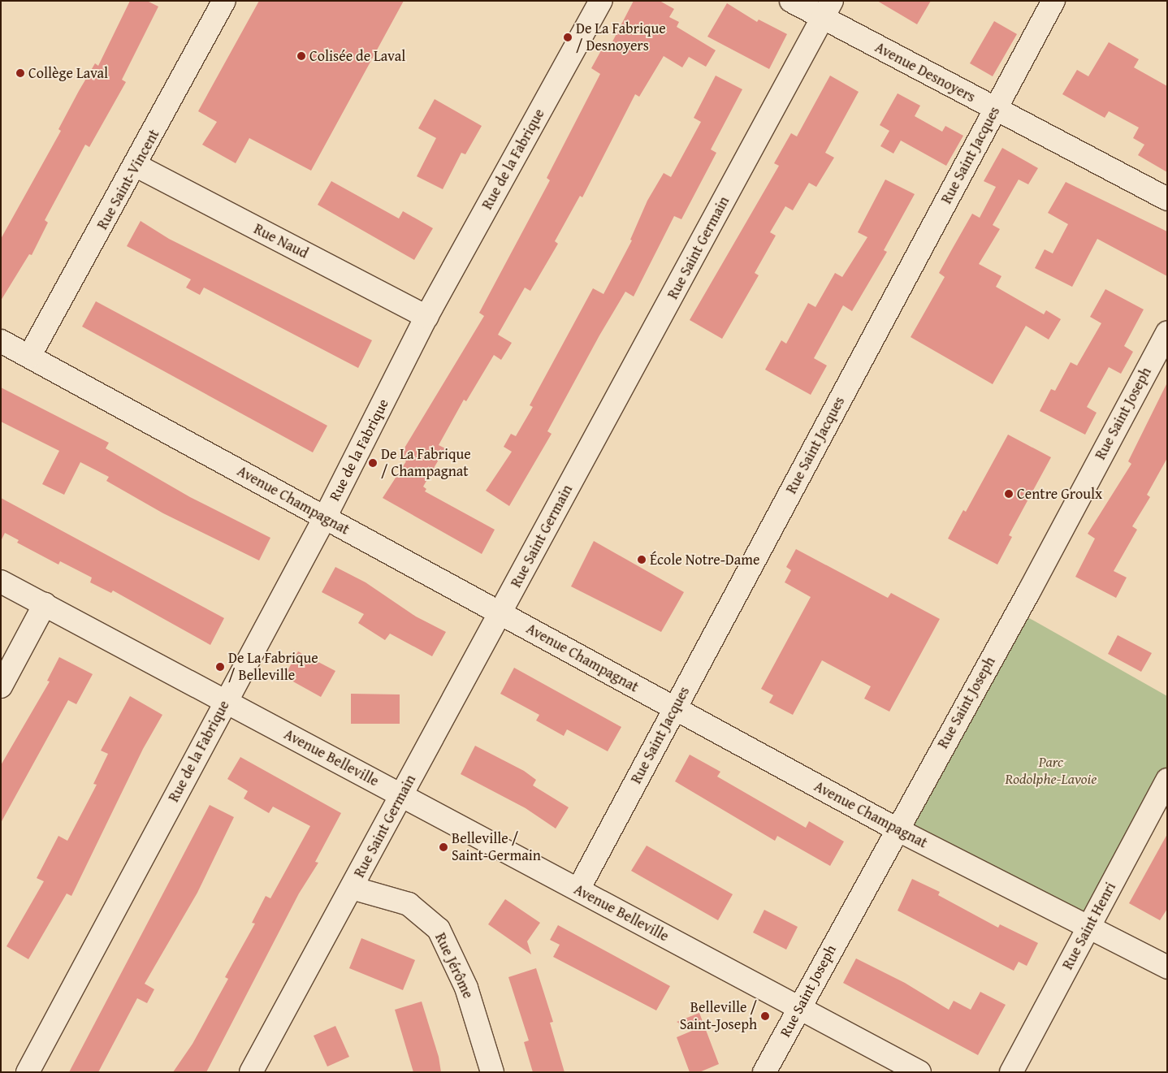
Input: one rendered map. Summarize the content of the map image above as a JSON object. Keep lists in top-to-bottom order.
{
  "streets": {
    "street": [
      "Avenue Desnoyers",
      "Rue Saint Jacques",
      "Rue de la Fabrique",
      "Rue Saint-Vincent",
      "Rue Naud",
      "Rue Saint Germain",
      "Rue Saint Joseph",
      "Avenue Champagnat",
      "Avenue Belleville",
      "Rue Saint Henri",
      "Rue Jérôme"
    ]
  },
  "crossings": [
    ["Avenue Desnoyers", "Rue Saint Jacques"],
    ["Avenue Desnoyers", "Rue Saint Germain"],
    ["Rue Saint Jacques", "Avenue Champagnat"],
    ["Rue Saint Jacques", "Avenue Belleville"],
    ["Rue de la Fabrique", "Rue Naud"],
    ["Rue de la Fabrique", "Avenue Champagnat"],
    ["Rue de la Fabrique", "Avenue Belleville"],
    ["Rue Saint-Vincent", "Rue Naud"],
    ["Rue Saint-Vincent", "Avenue Champagnat"],
    ["Rue Saint Germain", "Avenue Champagnat"],
    ["Rue Saint Germain", "Avenue Belleville"],
    ["Rue Saint Germain", "Rue Jérôme"],
    ["Rue Saint Joseph", "Avenue Champagnat"],
    ["Rue Saint Joseph", "Avenue Belleville"],
    ["Avenue Champagnat", "Rue Saint Henri"]
  ],
  "parks": ["Parc Rodolphe-Lavoie"],
  "places": [
    "De La Fabrique / Desnoyers",
    "Colisée de Laval",
    "Collège Laval",
    "De La Fabrique / Champagnat",
    "Centre Groulx",
    "École Notre-Dame",
    "De La Fabrique / Belleville",
    "Belleville / Saint-Germain",
    "Belleville / Saint-Joseph"
  ]
}
